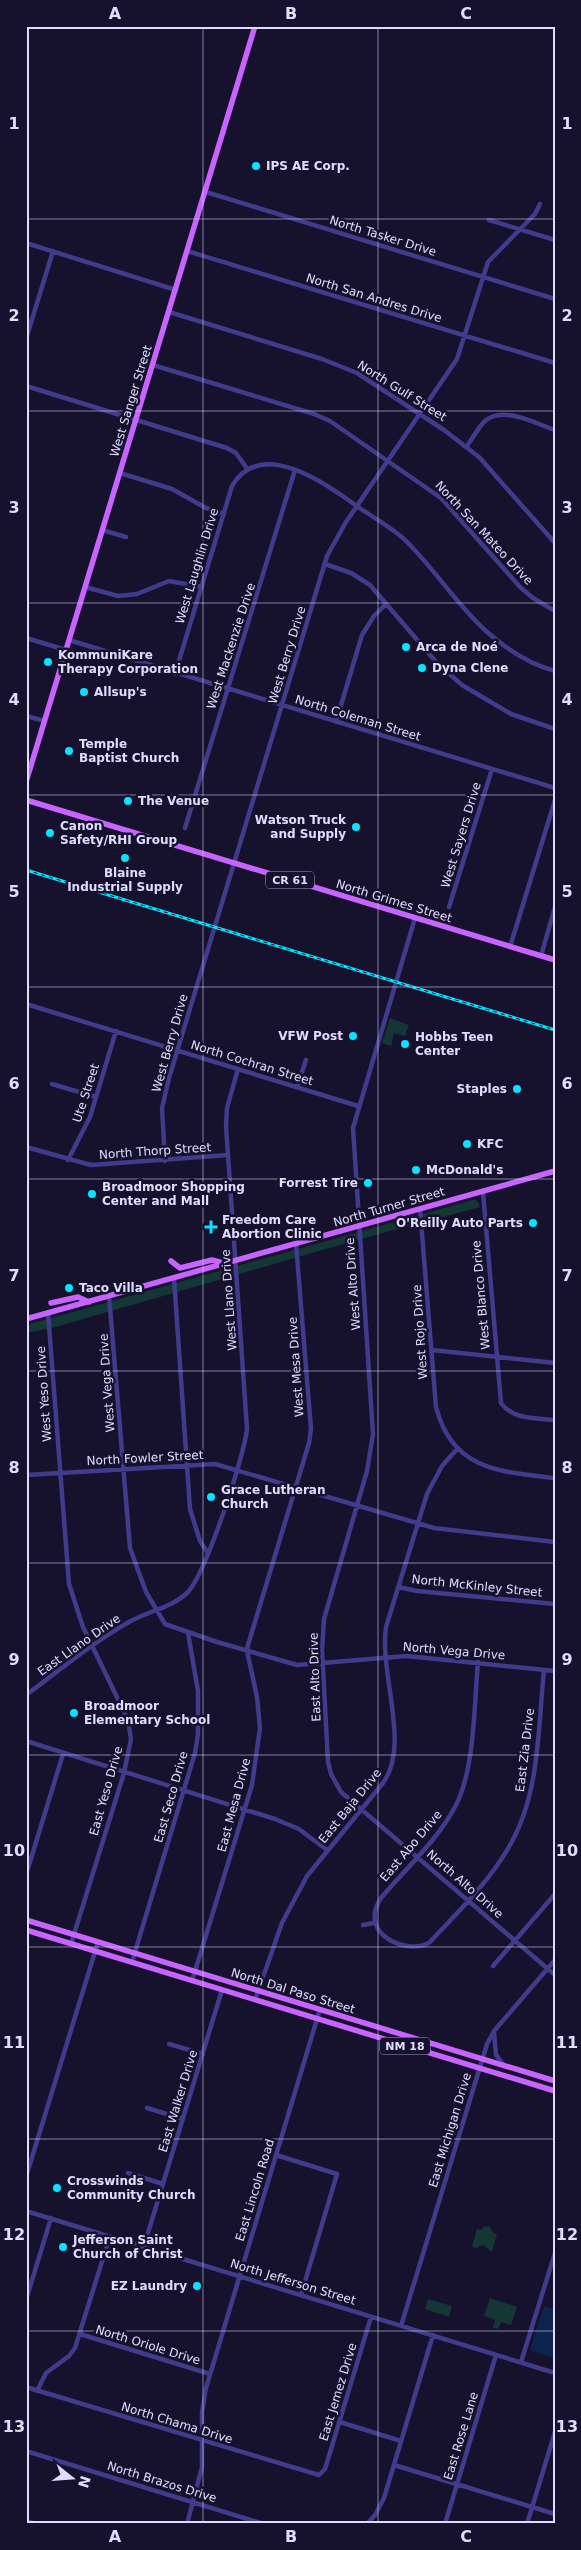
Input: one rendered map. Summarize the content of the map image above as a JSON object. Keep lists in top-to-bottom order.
{
  "streets": {
    "main road": [
      "West Sanger Street",
      "CR 61",
      "North Grimes Street",
      "North Turner Street",
      "North Dal Paso Street",
      "NM 18"
    ],
    "street": [
      "North Tasker Drive",
      "North San Andres Drive",
      "North Gulf Street",
      "North San Mateo Drive",
      "West Laughlin Drive",
      "West Mackenzie Drive",
      "West Berry Drive",
      "North Coleman Street",
      "West Sayers Drive",
      "North Cochran Street",
      "Ute Street",
      "North Thorp Street",
      "West Alto Drive",
      "West Blanco Drive",
      "West Llano Drive",
      "West Rojo Drive",
      "West Mesa Drive",
      "West Vega Drive",
      "West Yeso Drive",
      "North Fowler Street",
      "North McKinley Street",
      "East Llano Drive",
      "North Vega Drive",
      "East Alto Drive",
      "East Zia Drive",
      "East Yeso Drive",
      "East Seco Drive",
      "East Mesa Drive",
      "East Baja Drive",
      "East Abo Drive",
      "North Alto Drive",
      "East Walker Drive",
      "East Michigan Drive",
      "East Lincoln Road",
      "North Jefferson Street",
      "North Oriole Drive",
      "East Jemez Drive",
      "North Chama Drive",
      "East Rose Lane",
      "North Brazos Drive"
    ]
  },
  "crossings": [
    ["North Tasker Drive", "West Sanger Street"],
    ["North Tasker Drive", "West Berry Drive"],
    ["North San Andres Drive", "West Sanger Street"],
    ["North San Andres Drive", "West Berry Drive"],
    ["North Gulf Street", "West Sanger Street"],
    ["North Gulf Street", "West Berry Drive"],
    ["West Sanger Street", "North San Mateo Drive"],
    ["West Sanger Street", "North Coleman Street"],
    ["North San Mateo Drive", "West Berry Drive"],
    ["West Laughlin Drive", "North Coleman Street"],
    ["West Mackenzie Drive", "North Coleman Street"],
    ["West Berry Drive", "North Coleman Street"],
    ["West Berry Drive", "North Grimes Street"],
    ["West Berry Drive", "North Cochran Street"],
    ["West Berry Drive", "North Thorp Street"],
    ["North Coleman Street", "West Sayers Drive"],
    ["North Grimes Street", "West Alto Drive"],
    ["North Cochran Street", "Ute Street"],
    ["North Cochran Street", "West Alto Drive"],
    ["North Cochran Street", "West Llano Drive"],
    ["Ute Street", "North Thorp Street"],
    ["North Thorp Street", "West Llano Drive"],
    ["North Turner Street", "West Alto Drive"],
    ["North Turner Street", "West Blanco Drive"],
    ["North Turner Street", "West Llano Drive"],
    ["North Turner Street", "West Rojo Drive"],
    ["North Turner Street", "West Mesa Drive"],
    ["North Turner Street", "West Vega Drive"],
    ["North Turner Street", "West Yeso Drive"],
    ["West Alto Drive", "North Fowler Street"],
    ["West Alto Drive", "East Alto Drive"],
    ["West Llano Drive", "North Fowler Street"],
    ["West Llano Drive", "East Llano Drive"],
    ["West Rojo Drive", "East Baja Drive"],
    ["West Mesa Drive", "North Fowler Street"],
    ["West Mesa Drive", "East Mesa Drive"],
    ["West Vega Drive", "North Fowler Street"],
    ["West Vega Drive", "East Llano Drive"],
    ["West Vega Drive", "North Vega Drive"],
    ["West Yeso Drive", "North Fowler Street"],
    ["West Yeso Drive", "East Yeso Drive"],
    ["North Fowler Street", "East Llano Drive"],
    ["North Fowler Street", "East Alto Drive"],
    ["North Fowler Street", "East Yeso Drive"],
    ["North Fowler Street", "East Mesa Drive"],
    ["North Fowler Street", "East Baja Drive"],
    ["North McKinley Street", "East Baja Drive"],
    ["East Llano Drive", "North Vega Drive"],
    ["East Llano Drive", "East Yeso Drive"],
    ["North Vega Drive", "East Alto Drive"],
    ["North Vega Drive", "East Zia Drive"],
    ["North Vega Drive", "East Seco Drive"],
    ["North Vega Drive", "East Mesa Drive"],
    ["North Vega Drive", "East Baja Drive"],
    ["North Vega Drive", "East Abo Drive"],
    ["East Alto Drive", "East Baja Drive"],
    ["East Alto Drive", "North Alto Drive"],
    ["East Zia Drive", "East Abo Drive"],
    ["East Zia Drive", "North Alto Drive"],
    ["East Yeso Drive", "North Dal Paso Street"],
    ["East Seco Drive", "North Dal Paso Street"],
    ["East Mesa Drive", "North Dal Paso Street"],
    ["East Baja Drive", "North Alto Drive"],
    ["East Baja Drive", "North Dal Paso Street"],
    ["East Abo Drive", "North Alto Drive"],
    ["North Alto Drive", "East Michigan Drive"],
    ["North Dal Paso Street", "East Walker Drive"],
    ["North Dal Paso Street", "East Michigan Drive"],
    ["North Dal Paso Street", "East Lincoln Road"],
    ["East Walker Drive", "North Jefferson Street"],
    ["East Michigan Drive", "North Jefferson Street"],
    ["East Lincoln Road", "North Jefferson Street"],
    ["East Lincoln Road", "North Oriole Drive"],
    ["East Lincoln Road", "North Chama Drive"],
    ["East Lincoln Road", "North Brazos Drive"],
    ["North Jefferson Street", "East Jemez Drive"],
    ["North Jefferson Street", "East Rose Lane"],
    ["East Jemez Drive", "North Chama Drive"]
  ],
  "places": {
    "other": [
      "IPS AE Corp.",
      "Arca de Noé",
      "KommuniKare Therapy Corporation",
      "Dyna Clene",
      "Allsup's",
      "Temple Baptist Church",
      "The Venue",
      "Watson Truck and Supply",
      "Canon Safety/RHI Group",
      "Blaine Industrial Supply",
      "VFW Post",
      "Hobbs Teen Center",
      "Staples",
      "KFC",
      "McDonald's",
      "Forrest Tire",
      "Broadmoor Shopping Center and Mall",
      "O'Reilly Auto Parts",
      "Taco Villa",
      "Grace Lutheran Church",
      "Broadmoor Elementary School",
      "Crosswinds Community Church",
      "Jefferson Saint Church of Christ",
      "EZ Laundry"
    ],
    "health": ["Freedom Care Abortion Clinic"]
  },
  "north": "right",
  "grid": {
    "columns": ["A", "B", "C"],
    "rows": [
      "1",
      "2",
      "3",
      "4",
      "5",
      "6",
      "7",
      "8",
      "9",
      "10",
      "11",
      "12",
      "13"
    ]
  }
}
